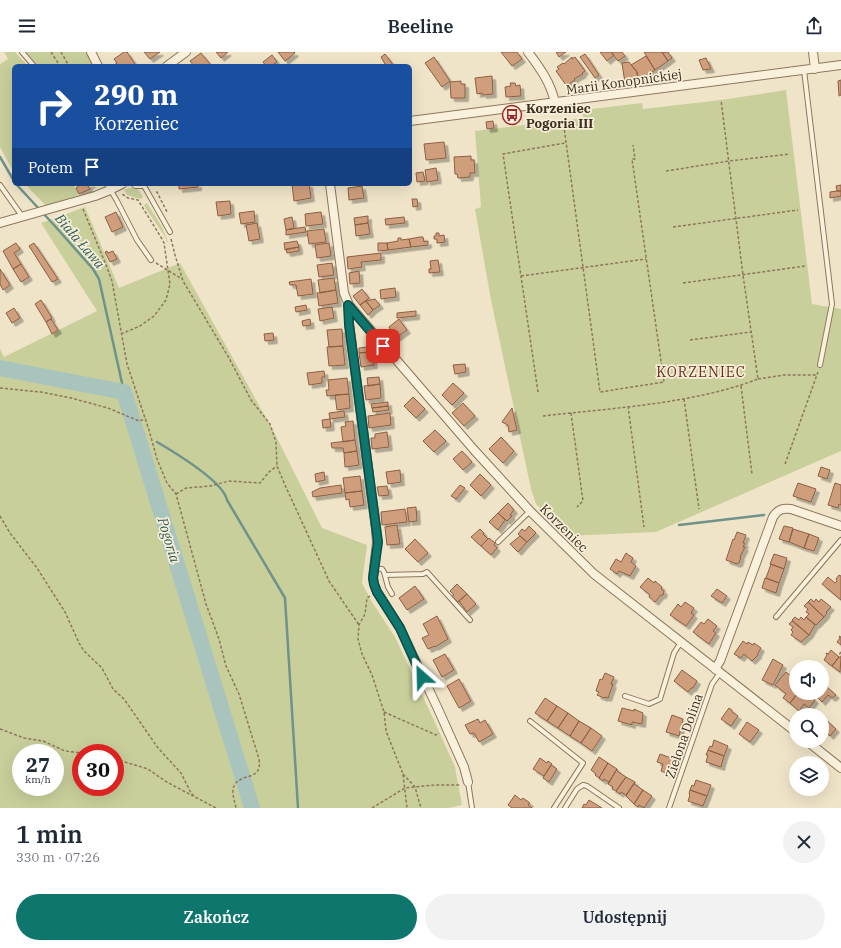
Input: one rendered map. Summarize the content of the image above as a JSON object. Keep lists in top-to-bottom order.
{
  "streets": {
    "street": ["Marii Konopnickiej", "Korzeniec"],
    "lane": ["Zielona Dolina"]
  },
  "crossings": [
    ["Korzeniec", "Zielona Dolina"]
  ],
  "districts": ["KORZENIEC"],
  "water": ["Biała Ława", "Pogoria"],
  "places": {
    "bus stop": ["Korzeniec Pogoria III"]
  },
  "page": {
    "header": "Beeline",
    "turn": ["290 m", "Korzeniec"],
    "then": "Potem",
    "speed": "27 km/h",
    "limit": "30",
    "heading": ["1 min", "330 m · 07:26"],
    "buttons": ["Zakończ", "Udostępnij"]
  }
}
